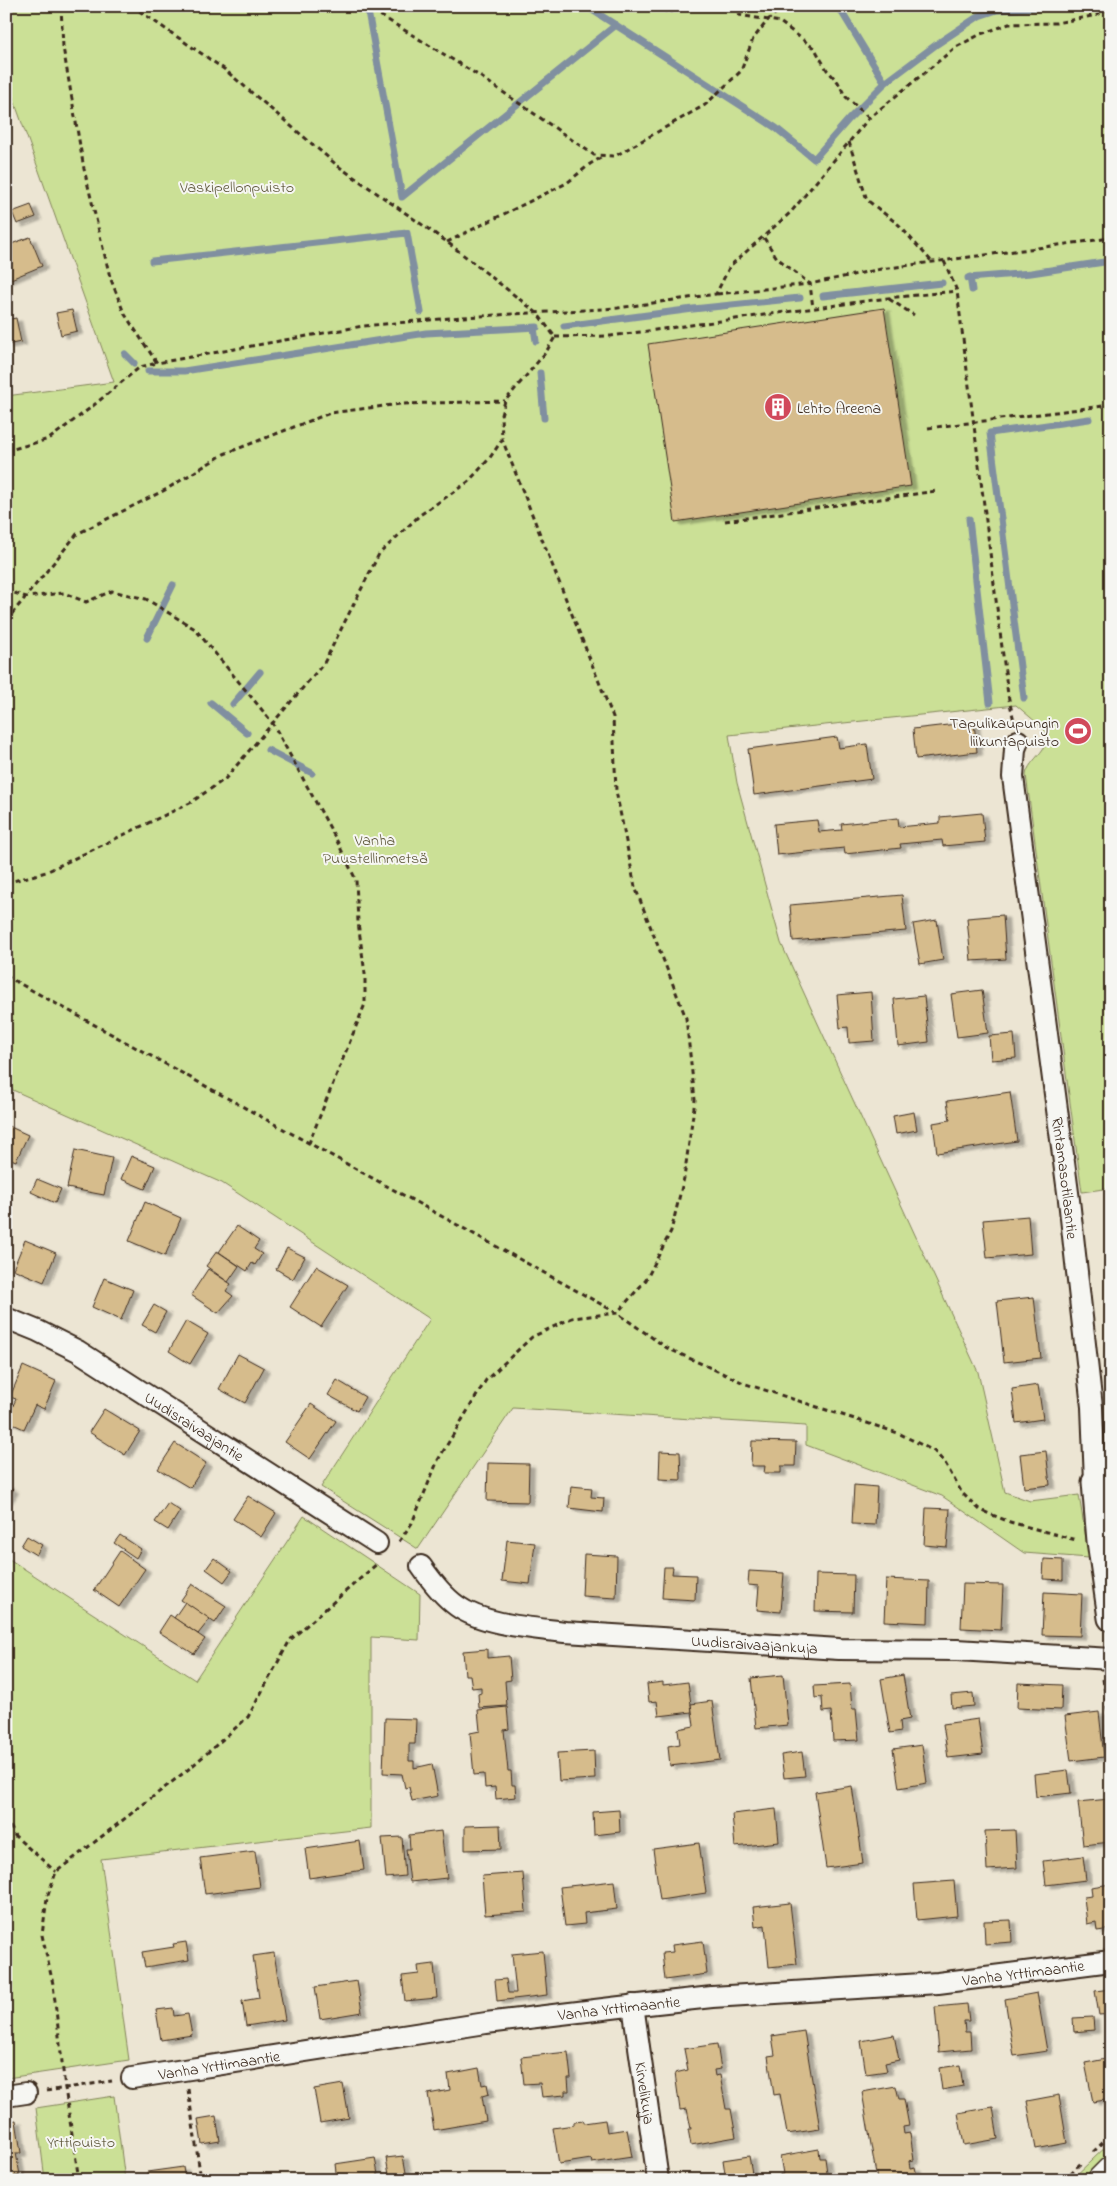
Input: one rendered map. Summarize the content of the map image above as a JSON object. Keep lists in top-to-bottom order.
{
  "streets": {
    "street": [
      "Rintamasotilaantie",
      "Uudisraivaajantie",
      "Uudisraivaajankuja",
      "Vanha Yrttimaantie",
      "Kirvelikuja"
    ]
  },
  "crossings": [
    ["Vanha Yrttimaantie", "Kirvelikuja"]
  ],
  "parks": ["Vaskipellonpuisto", "Vanha Puustellinmetsä", "Yrttipuisto"],
  "places": {
    "building": ["Lehto Areena"],
    "sports": ["Tapulikaupungin liikuntapuisto"]
  }
}
